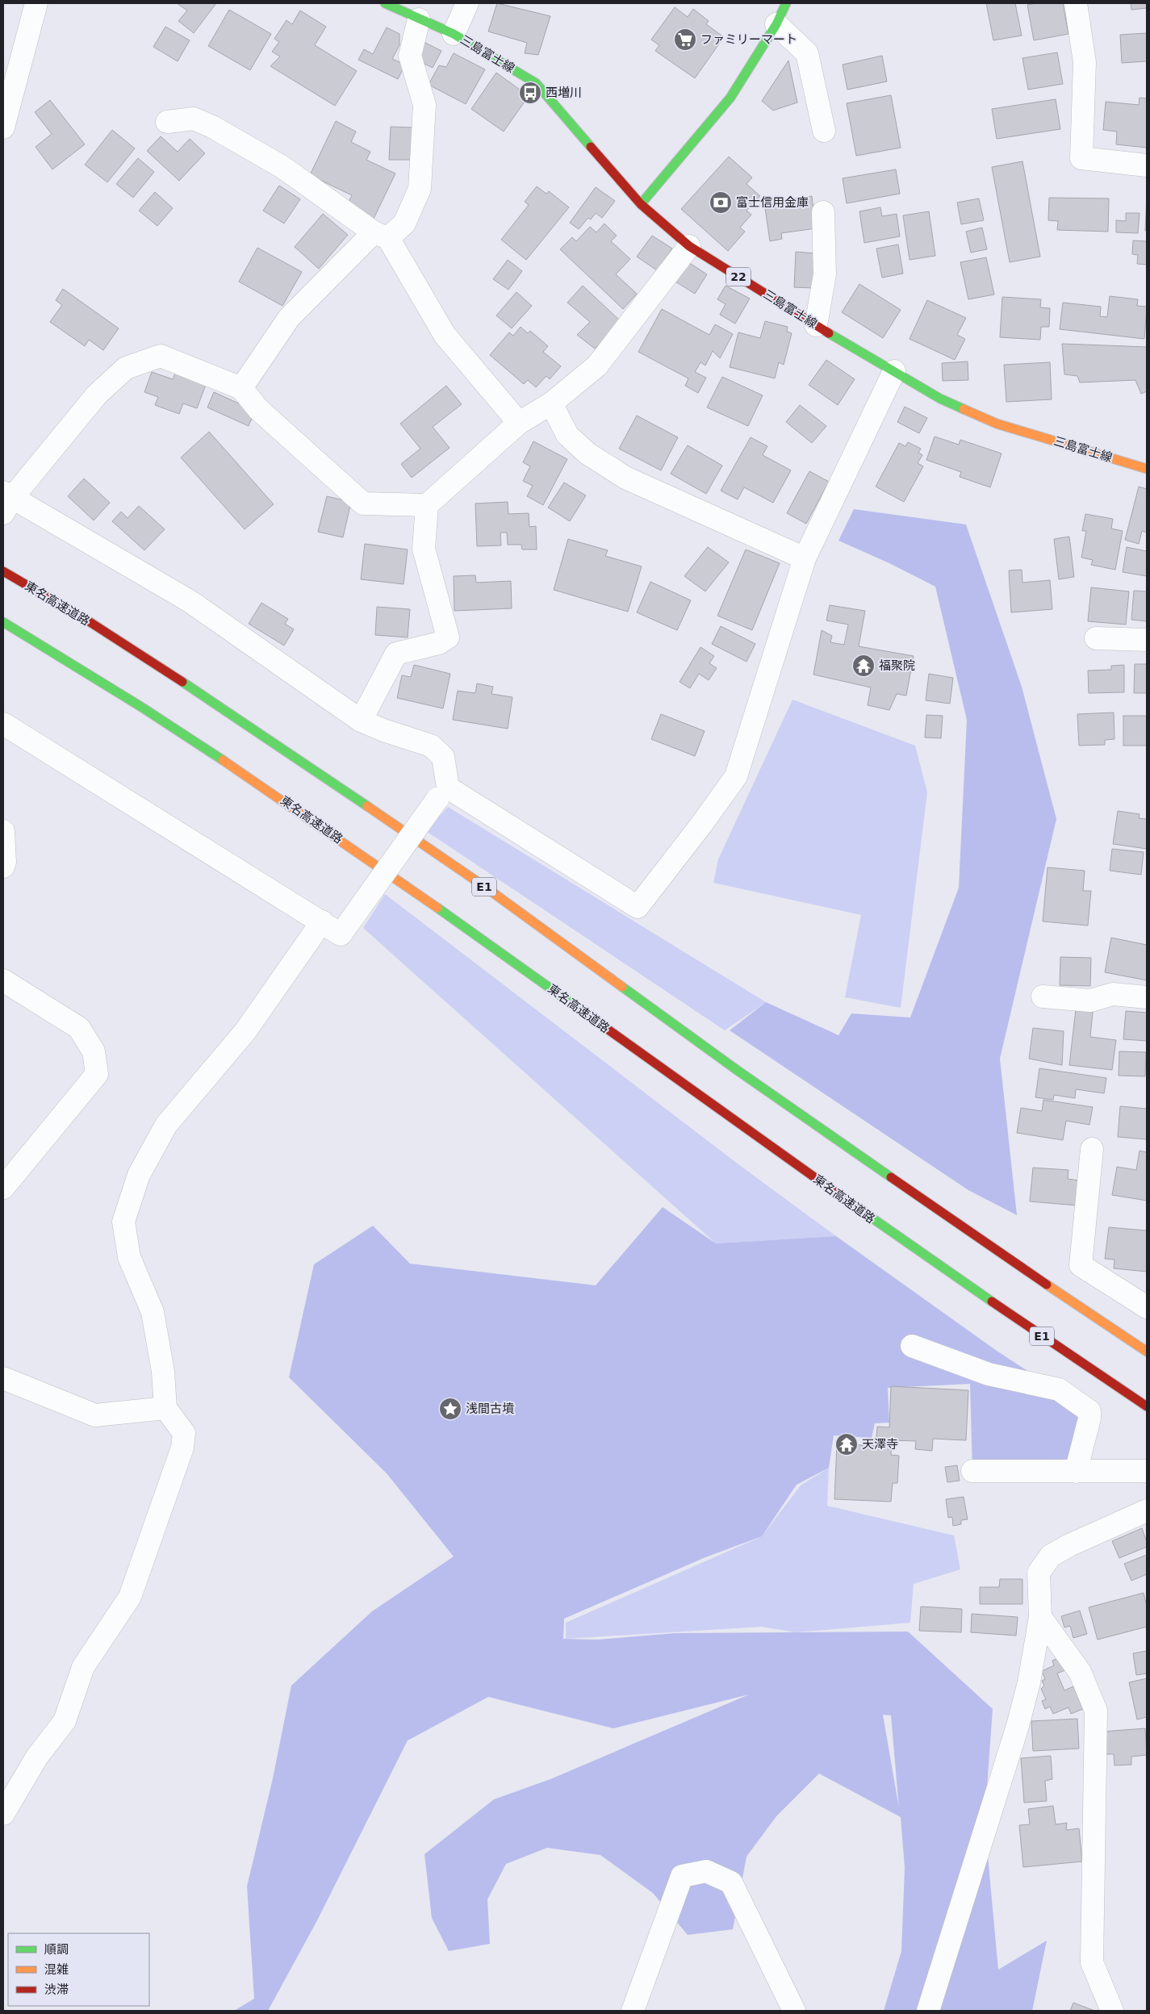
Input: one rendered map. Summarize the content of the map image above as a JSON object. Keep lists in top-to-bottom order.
{
  "streets": {
    "main road": [
      "三島富士線",
      "22",
      "東名高速道路",
      "E1"
    ]
  },
  "places": {
    "supermarket": ["ファミリーマート"],
    "bus stop": ["西増川"],
    "bank": ["富士信用金庫"],
    "temple": ["福聚院", "天澤寺"],
    "place": ["浅間古墳"]
  },
  "legend": ["順調", "混雑", "渋滞"]
}
